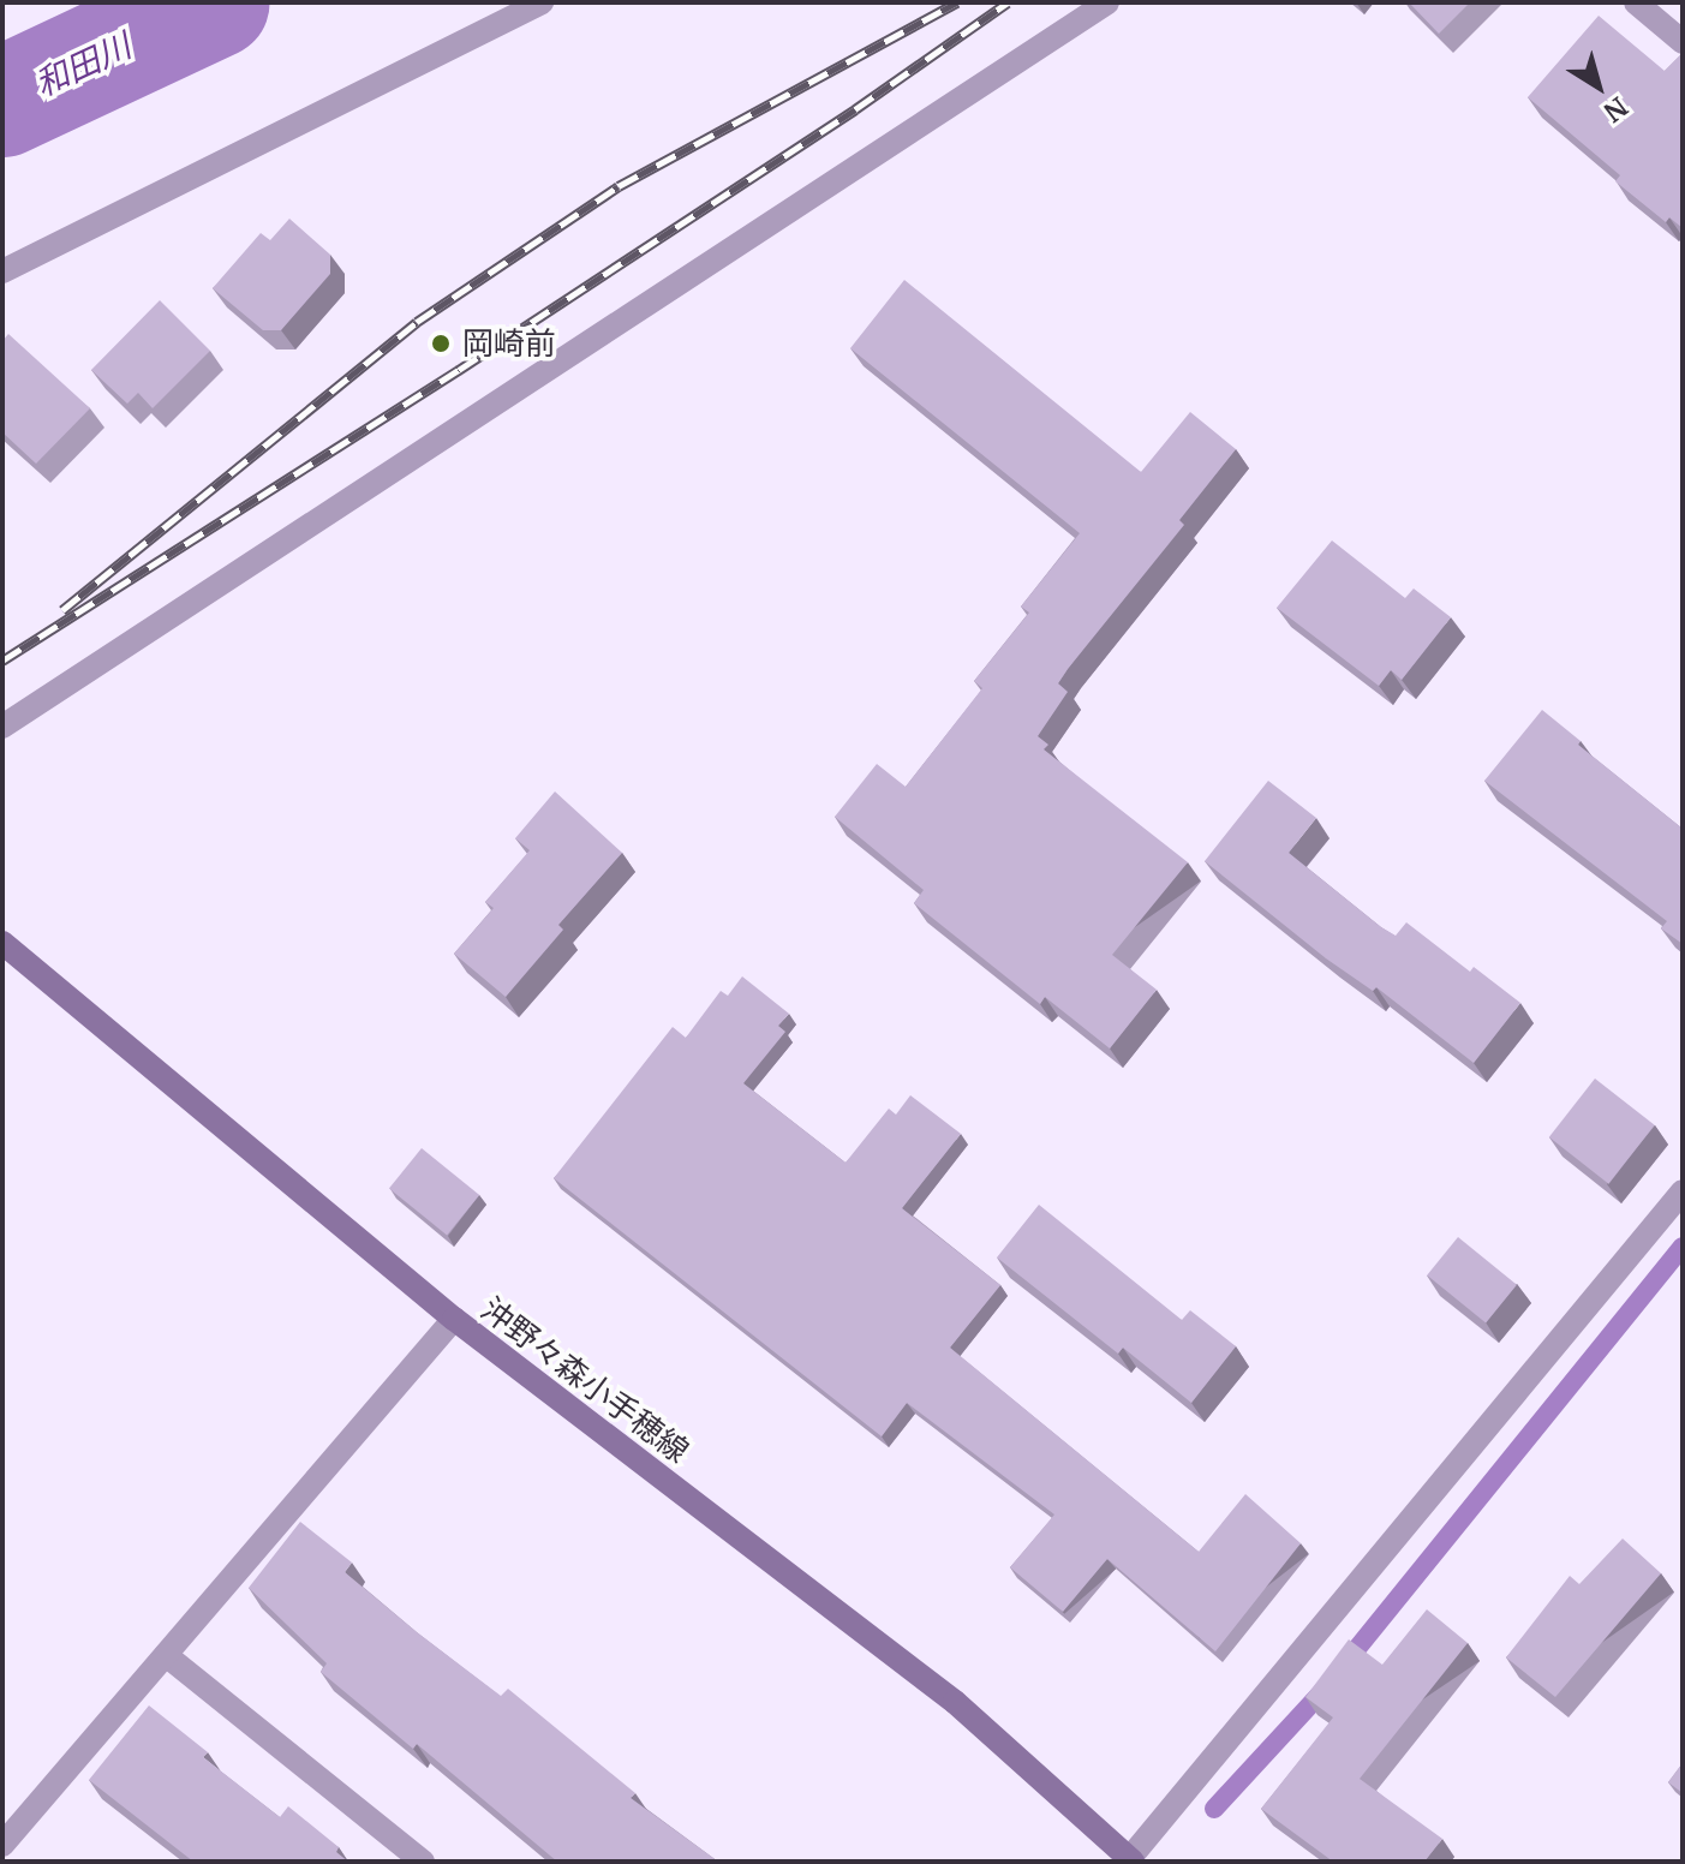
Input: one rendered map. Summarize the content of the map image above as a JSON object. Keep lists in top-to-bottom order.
{
  "streets": {
    "main road": ["沖野々森小手穂線"]
  },
  "water": ["和田川"],
  "places": ["岡崎前"],
  "north": "bottom right"
}
